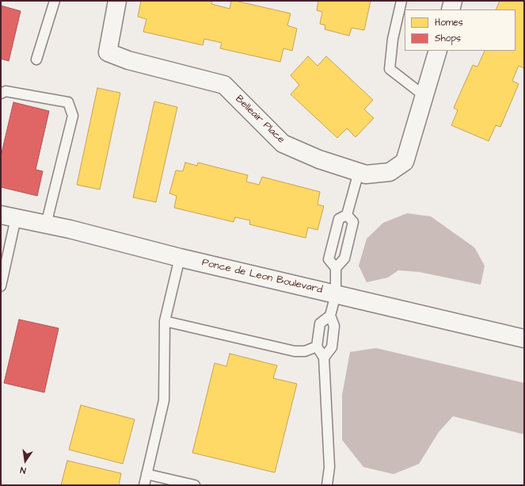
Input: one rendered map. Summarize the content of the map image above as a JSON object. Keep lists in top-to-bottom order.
{
  "streets": {
    "street": ["Belleair Place", "Ponce de Leon Boulevard"]
  },
  "legend": ["Homes", "Shops"],
  "north": "bottom"
}
